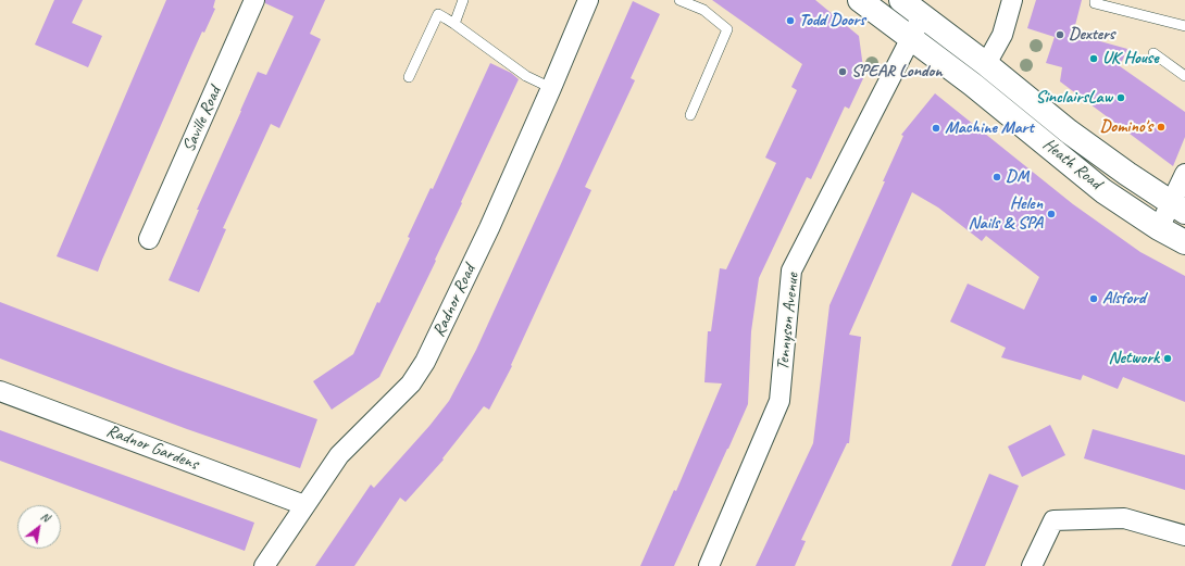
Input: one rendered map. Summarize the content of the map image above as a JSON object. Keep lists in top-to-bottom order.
{
  "streets": {
    "main road": ["Heath Road"],
    "street": [
      "Saville Road",
      "Radnor Road",
      "Tennyson Avenue",
      "Radnor Gardens"
    ]
  },
  "crossings": [
    ["Heath Road", "Tennyson Avenue"],
    ["Radnor Road", "Radnor Gardens"]
  ],
  "places": [
    "Todd Doors",
    "Dexters",
    "UK House",
    "SPEAR London",
    "SinclairsLaw",
    "Domino's",
    "Machine Mart",
    "DM",
    "Helen Nails & SPA",
    "Alsford",
    "Network"
  ],
  "north": "top right"
}
